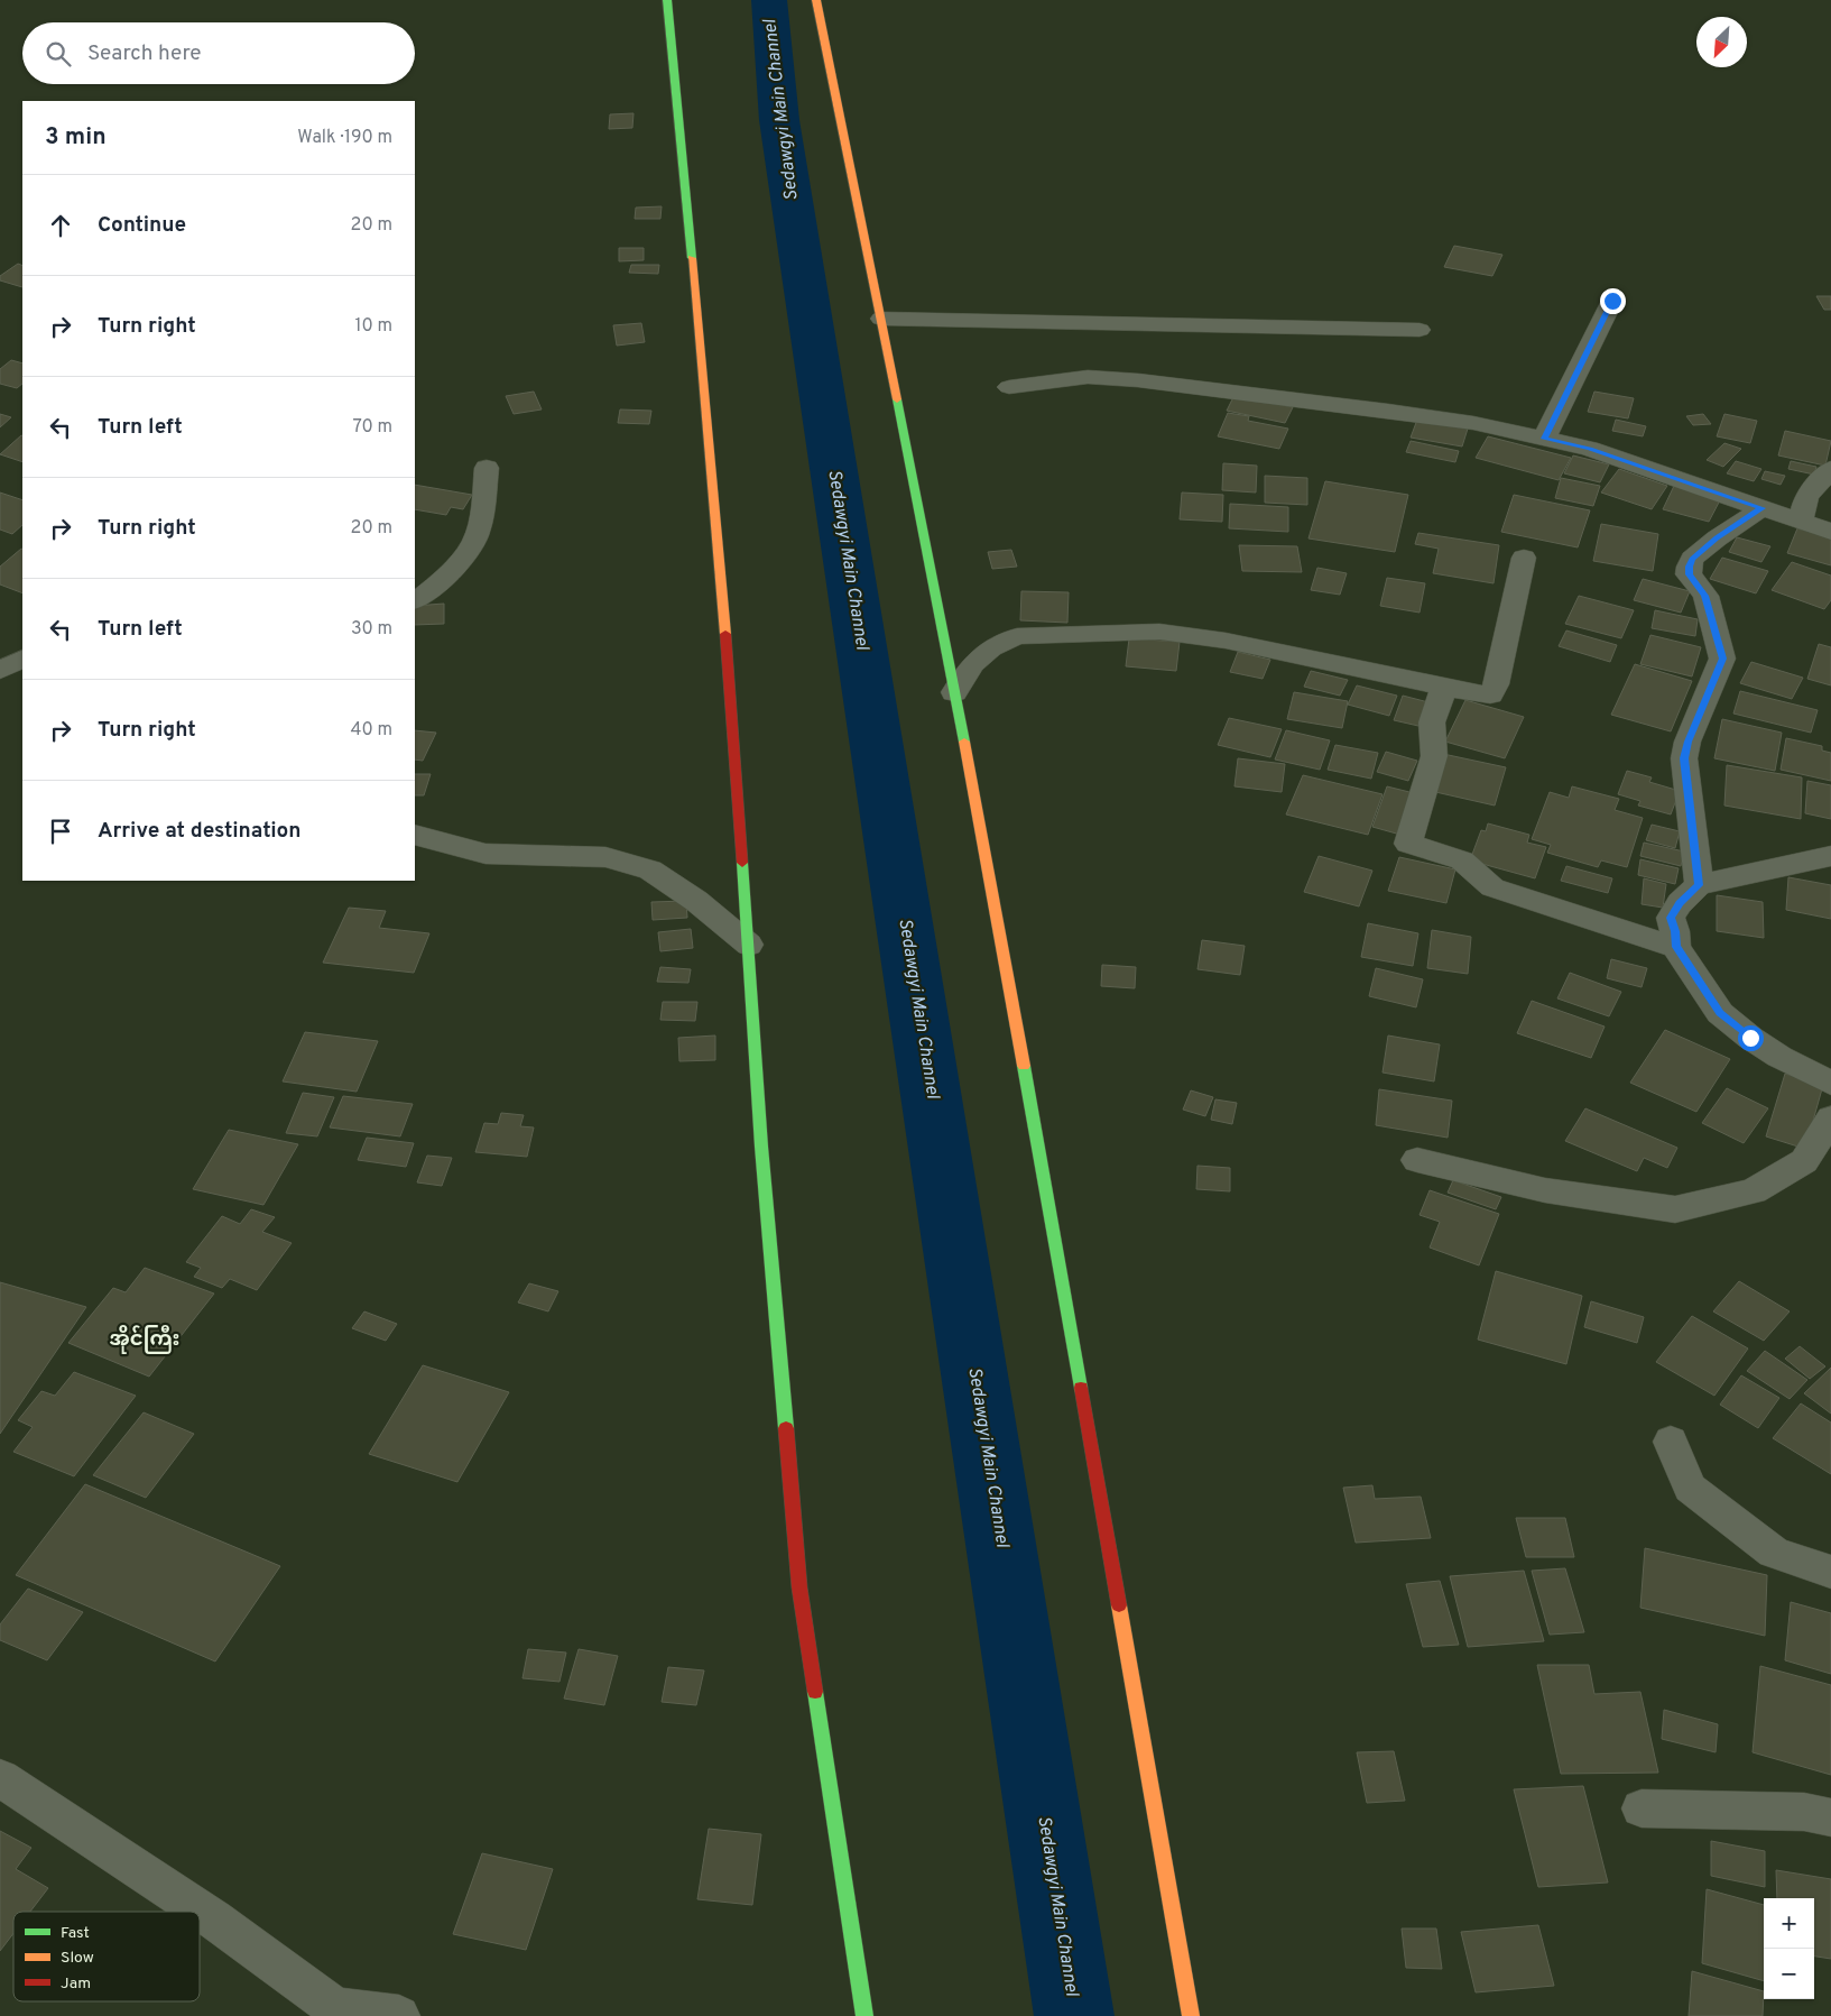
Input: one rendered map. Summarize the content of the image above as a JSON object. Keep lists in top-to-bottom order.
{
  "districts": ["အိုင်ကြီး"],
  "water": ["Sedawgyi Main Channel"],
  "legend": ["Fast", "Slow", "Jam"],
  "north": "bottom left",
  "page": {
    "search": "Search here",
    "heading": ["3 min", "Walk · 190 m"],
    "list": [
      ["Continue", "20 m"],
      ["Turn right", "10 m"],
      ["Turn left", "70 m"],
      ["Turn right", "20 m"],
      ["Turn left", "30 m"],
      ["Turn right", "40 m"],
      "Arrive at destination"
    ],
    "map_buttons": ["+", "−"]
  }
}
